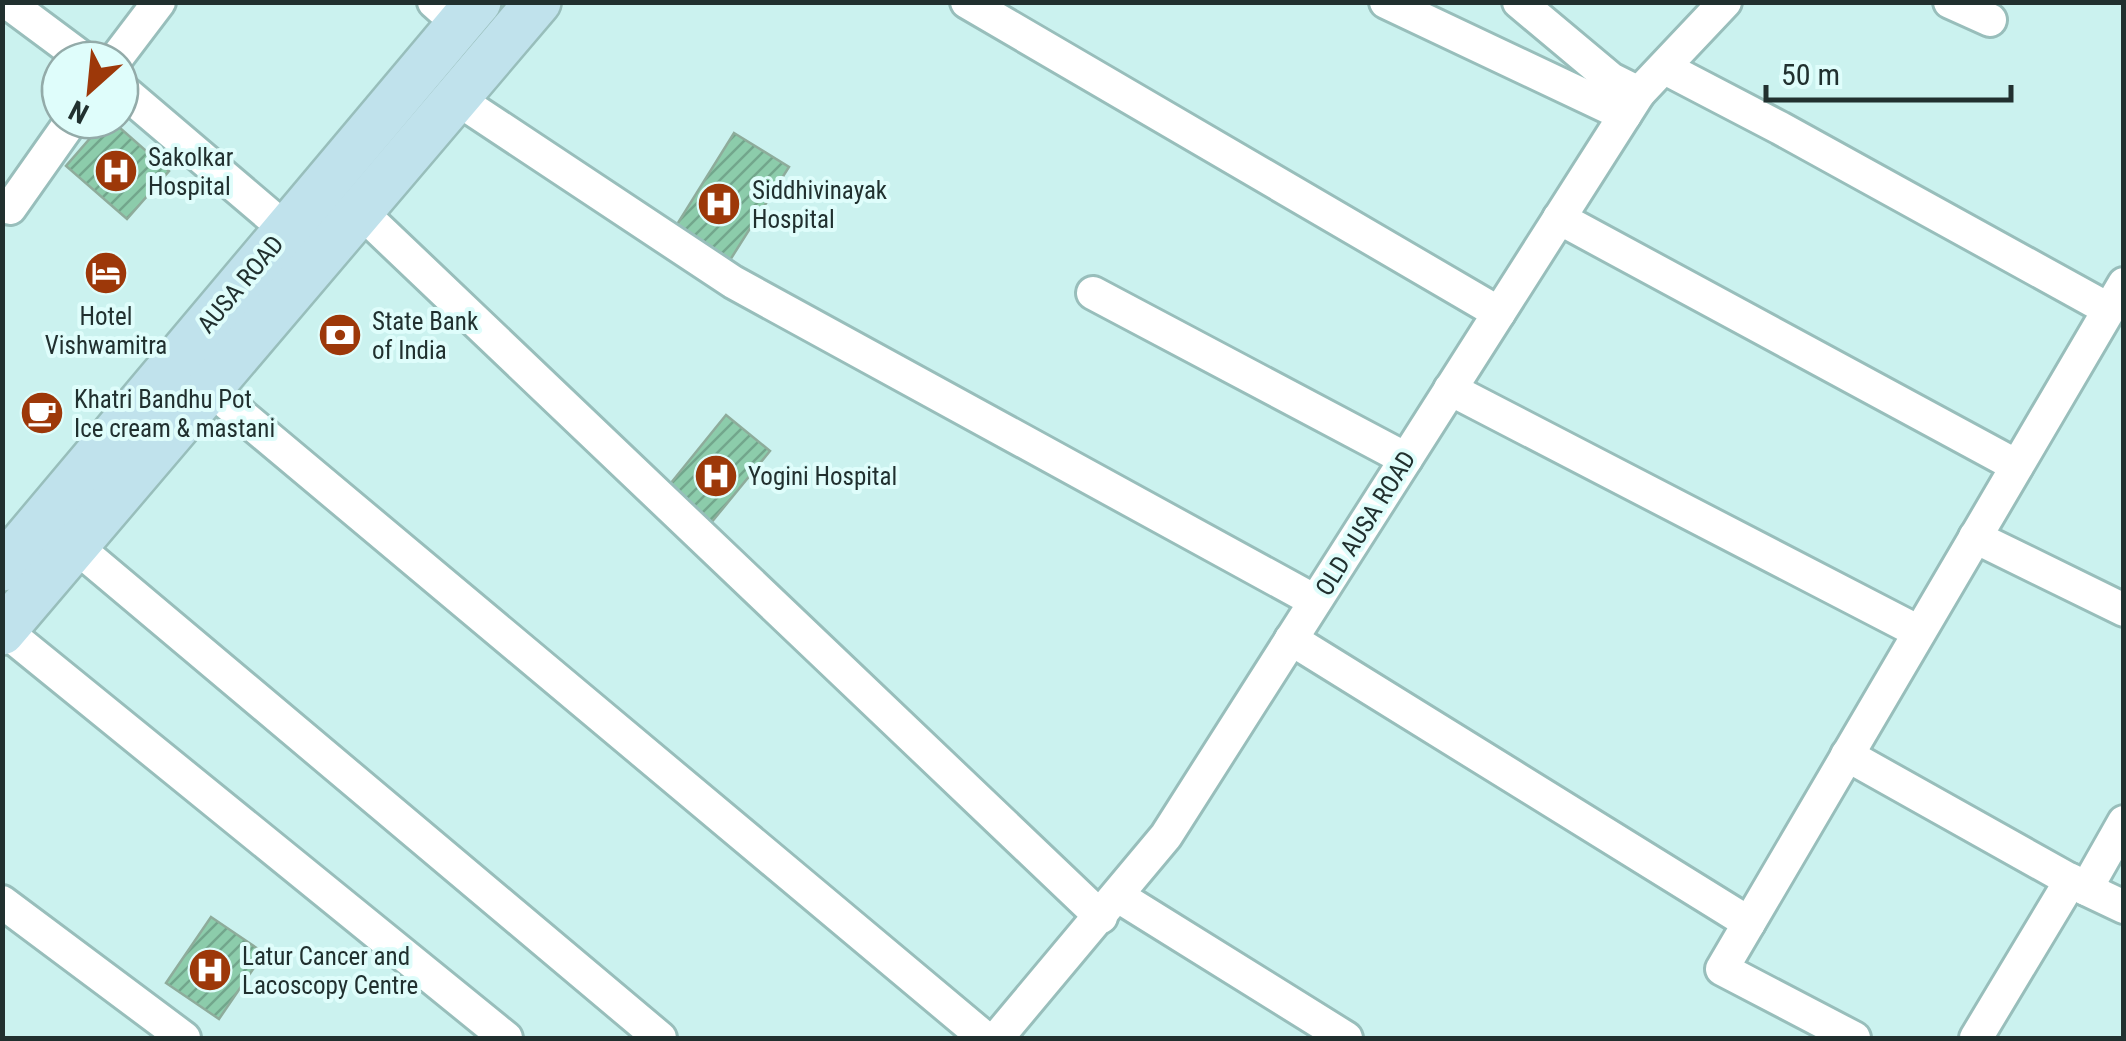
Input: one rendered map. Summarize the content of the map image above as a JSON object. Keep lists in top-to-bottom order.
{
  "streets": {
    "main road": ["AUSA ROAD"],
    "street": ["OLD AUSA ROAD"]
  },
  "places": {
    "hospital": [
      "Sakolkar Hospital",
      "Siddhivinayak Hospital",
      "Yogini Hospital",
      "Latur Cancer and Lacoscopy Centre"
    ],
    "hotel": ["Hotel Vishwamitra"],
    "bank": ["State Bank of India"],
    "cafe": ["Khatri Bandhu Pot Ice cream & mastani"]
  },
  "scale_bar": "50 m",
  "north": "bottom left"
}
